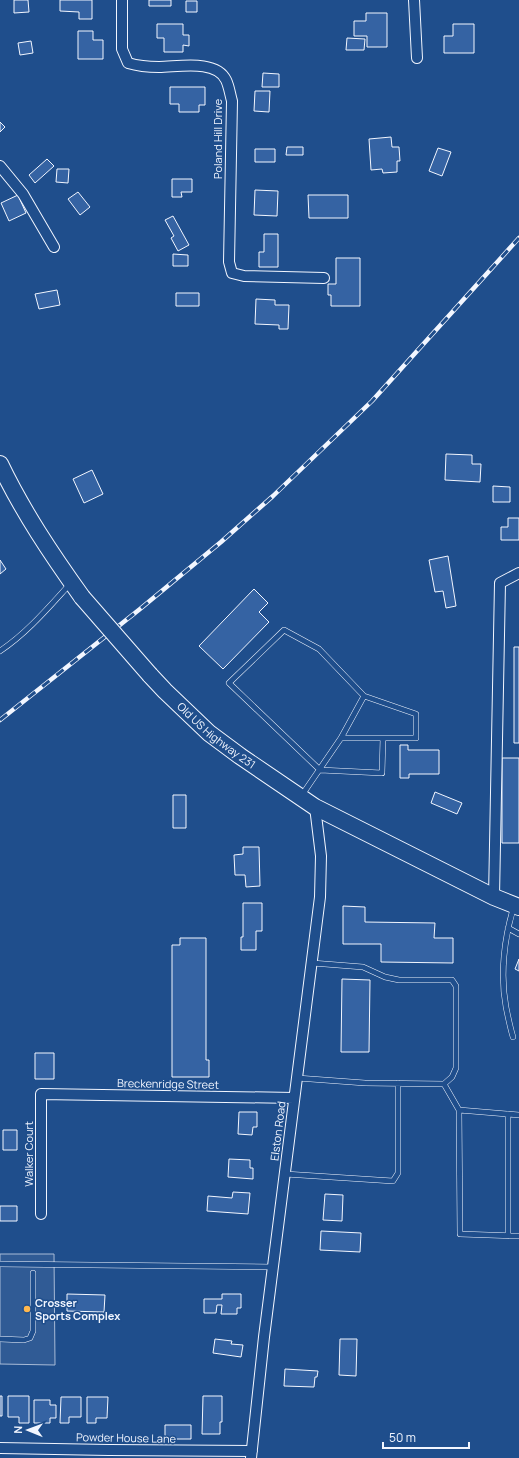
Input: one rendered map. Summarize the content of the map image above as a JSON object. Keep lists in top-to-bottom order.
{
  "streets": {
    "main road": ["Old US Highway 231"],
    "street": [
      "Poland Hill Drive",
      "Breckenridge Street",
      "Elston Road",
      "Walker Court",
      "Powder House Lane"
    ]
  },
  "crossings": [
    ["Old US Highway 231", "Elston Road"],
    ["Breckenridge Street", "Elston Road"],
    ["Breckenridge Street", "Walker Court"],
    ["Elston Road", "Powder House Lane"]
  ],
  "places": ["Crosser Sports Complex"],
  "scale_bar": "50 m",
  "north": "left"
}
